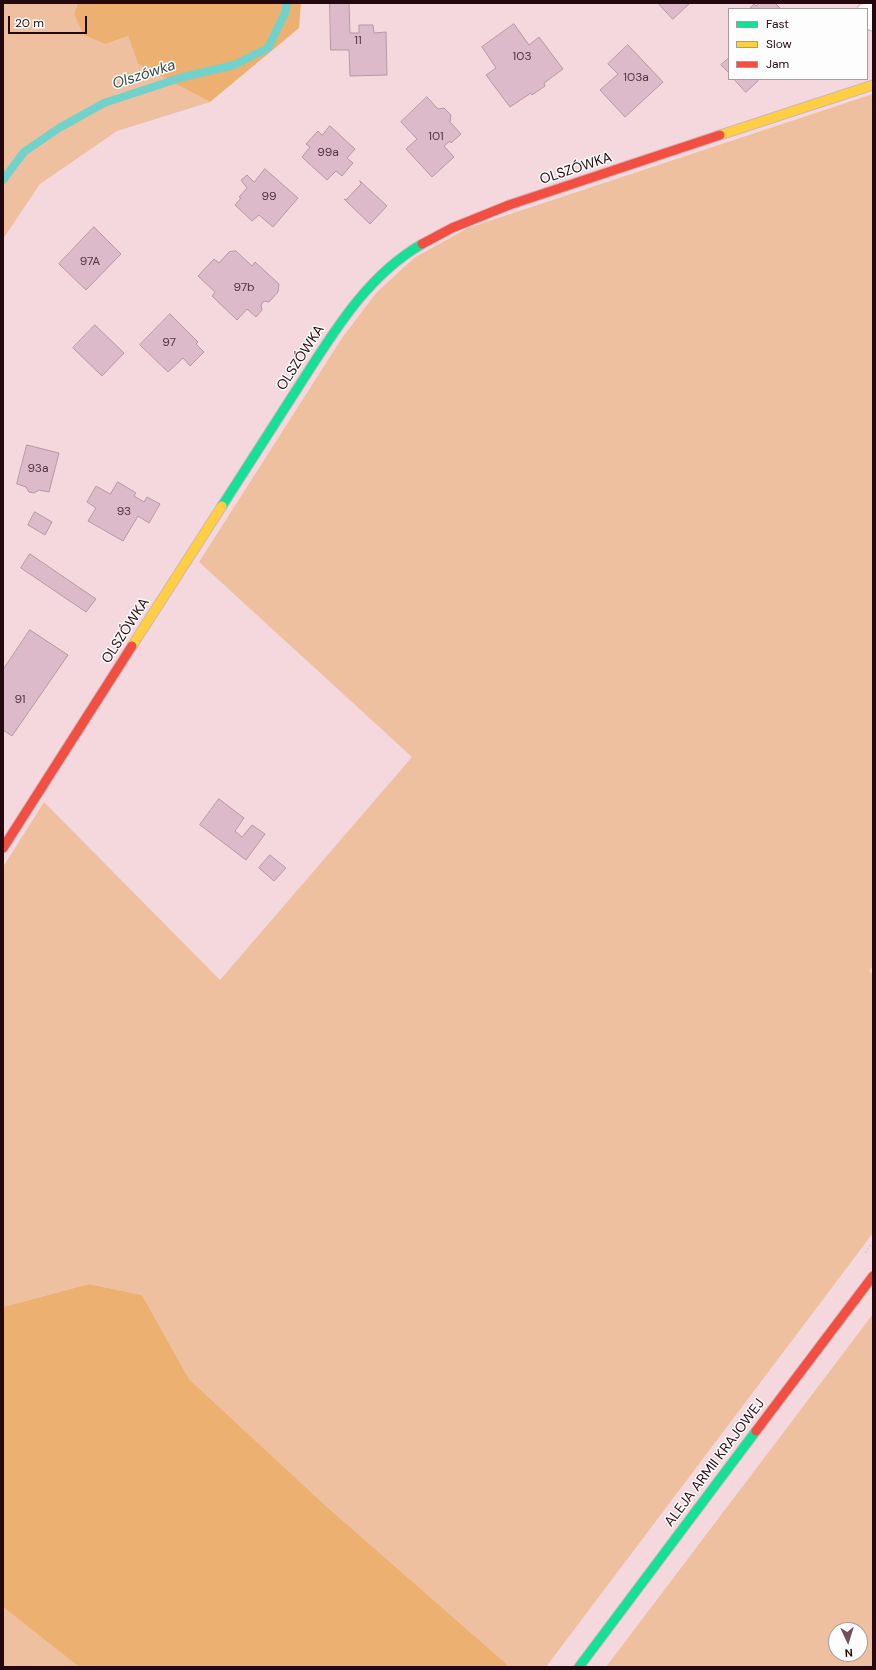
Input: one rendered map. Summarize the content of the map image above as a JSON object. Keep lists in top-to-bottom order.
{
  "streets": {
    "street": ["OLSZÓWKA", "ALEJA ARMII KRAJOWEJ"]
  },
  "water": ["Olszówka"],
  "house_numbers": [
    "11",
    "103",
    "103a",
    "101",
    "99a",
    "99",
    "97A",
    "97b",
    "97",
    "93a",
    "93",
    "91"
  ],
  "legend": ["Fast", "Slow", "Jam"],
  "scale_bar": "20 m",
  "north": "bottom"
}
